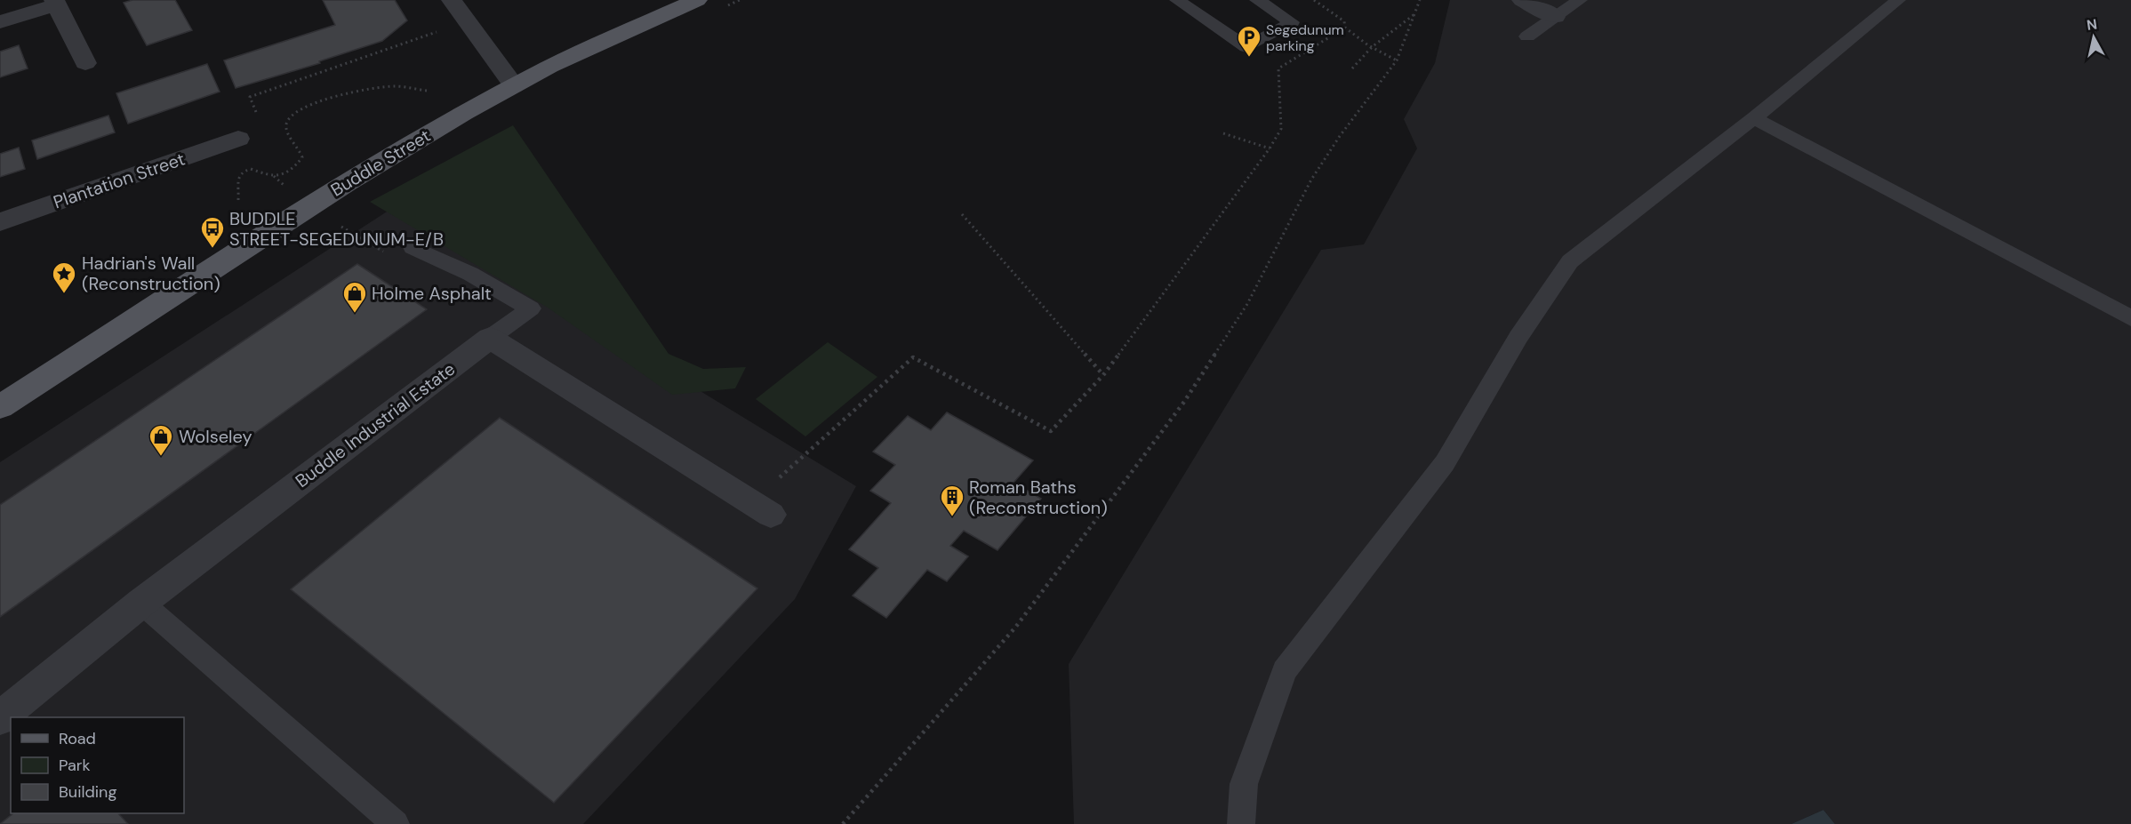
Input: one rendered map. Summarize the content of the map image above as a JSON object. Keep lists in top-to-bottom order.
{
  "streets": {
    "main road": ["Buddle Street"],
    "street": ["Plantation Street", "Buddle Industrial Estate"]
  },
  "places": {
    "parking": ["Segedunum parking"],
    "bus stop": ["BUDDLE STREET-SEGEDUNUM-E/B"],
    "place": ["Hadrian's Wall (Reconstruction)"],
    "shop": ["Holme Asphalt", "Wolseley"],
    "building": ["Roman Baths (Reconstruction)"]
  },
  "legend": ["Road", "Park", "Building"],
  "north": "top"
}
